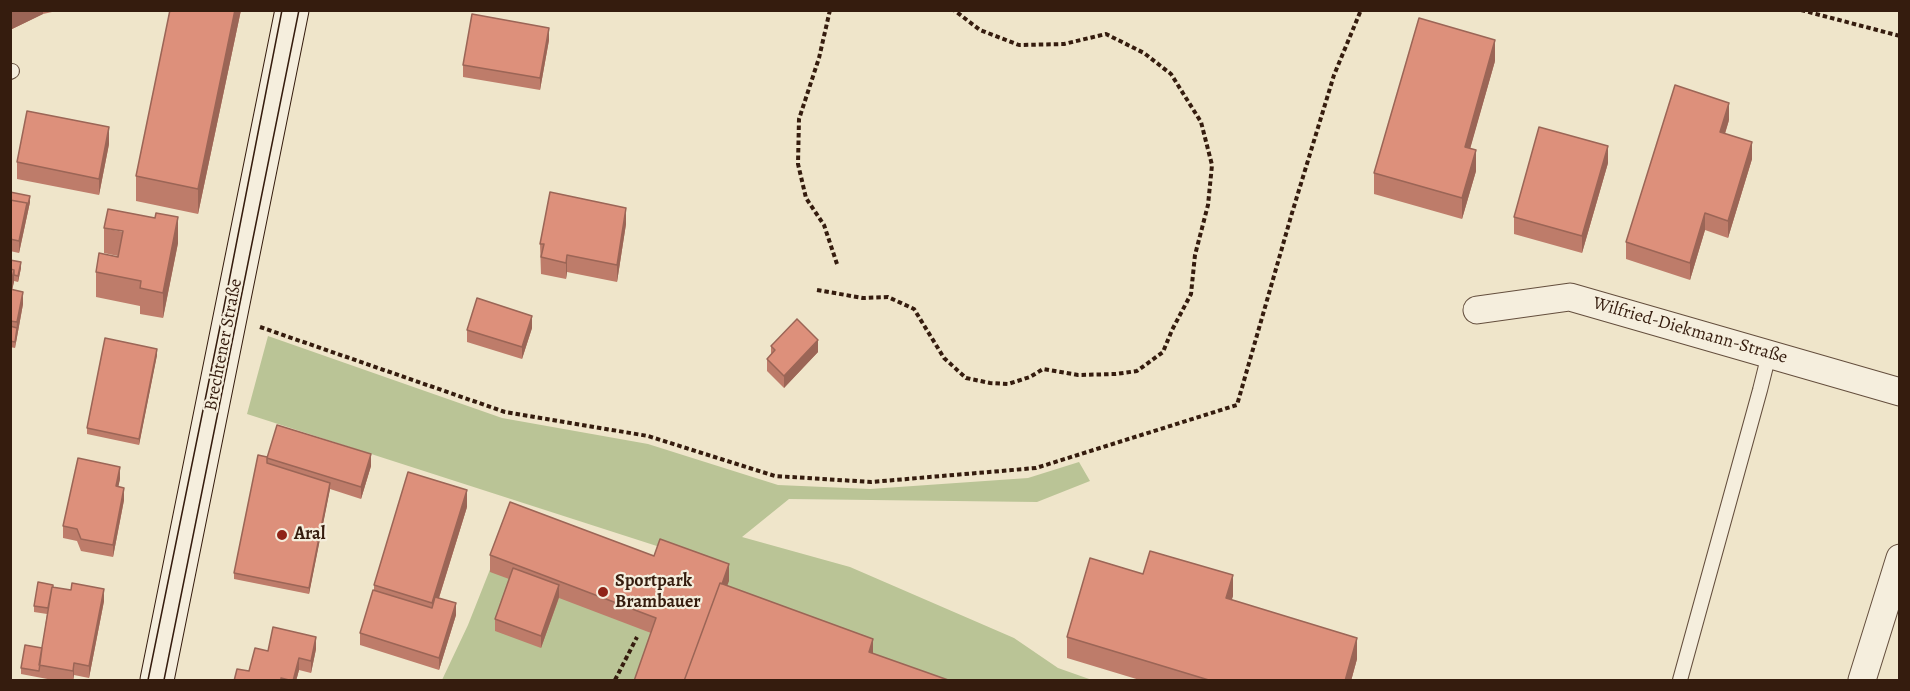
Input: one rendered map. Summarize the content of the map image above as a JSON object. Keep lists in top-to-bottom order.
{
  "streets": {
    "main road": ["Brechtener Straße"],
    "street": ["Wilfried-Diekmann-Straße"]
  },
  "places": ["Aral", "Sportpark Brambauer"]
}
